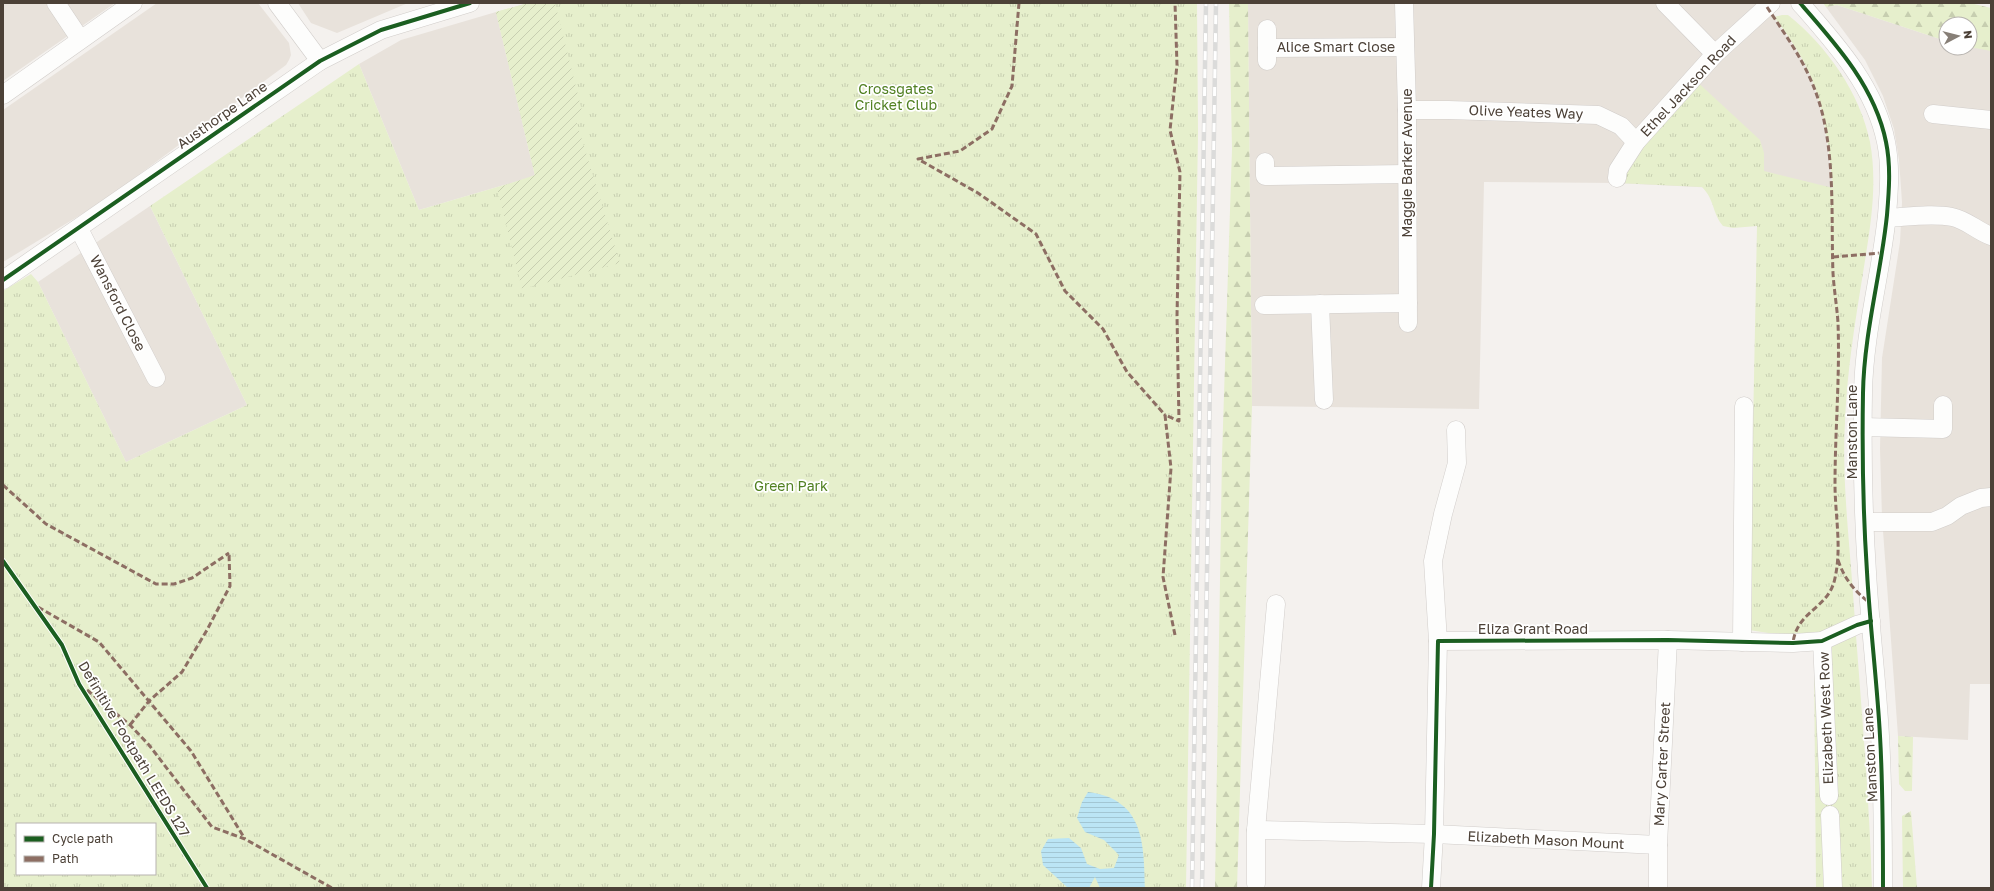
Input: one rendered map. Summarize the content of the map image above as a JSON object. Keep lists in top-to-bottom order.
{
  "streets": {
    "street": [
      "Alice Smart Close",
      "Ethel Jackson Road",
      "Olive Yeates Way",
      "Austhorpe Lane",
      "Maggie Barker Avenue",
      "Wansford Close",
      "Manston Lane",
      "Eliza Grant Road",
      "Elizabeth West Row",
      "Mary Carter Street",
      "Elizabeth Mason Mount"
    ],
    "cycle path": ["Definitive Footpath LEEDS 127"]
  },
  "crossings": [
    ["Alice Smart Close", "Maggie Barker Avenue"],
    ["Ethel Jackson Road", "Olive Yeates Way"],
    ["Olive Yeates Way", "Maggie Barker Avenue"],
    ["Austhorpe Lane", "Wansford Close"],
    ["Manston Lane", "Eliza Grant Road"],
    ["Eliza Grant Road", "Elizabeth West Row"],
    ["Eliza Grant Road", "Mary Carter Street"],
    ["Mary Carter Street", "Elizabeth Mason Mount"]
  ],
  "parks": ["Crossgates Cricket Club", "Green Park"],
  "legend": ["Cycle path", "Path"],
  "north": "right"
}
